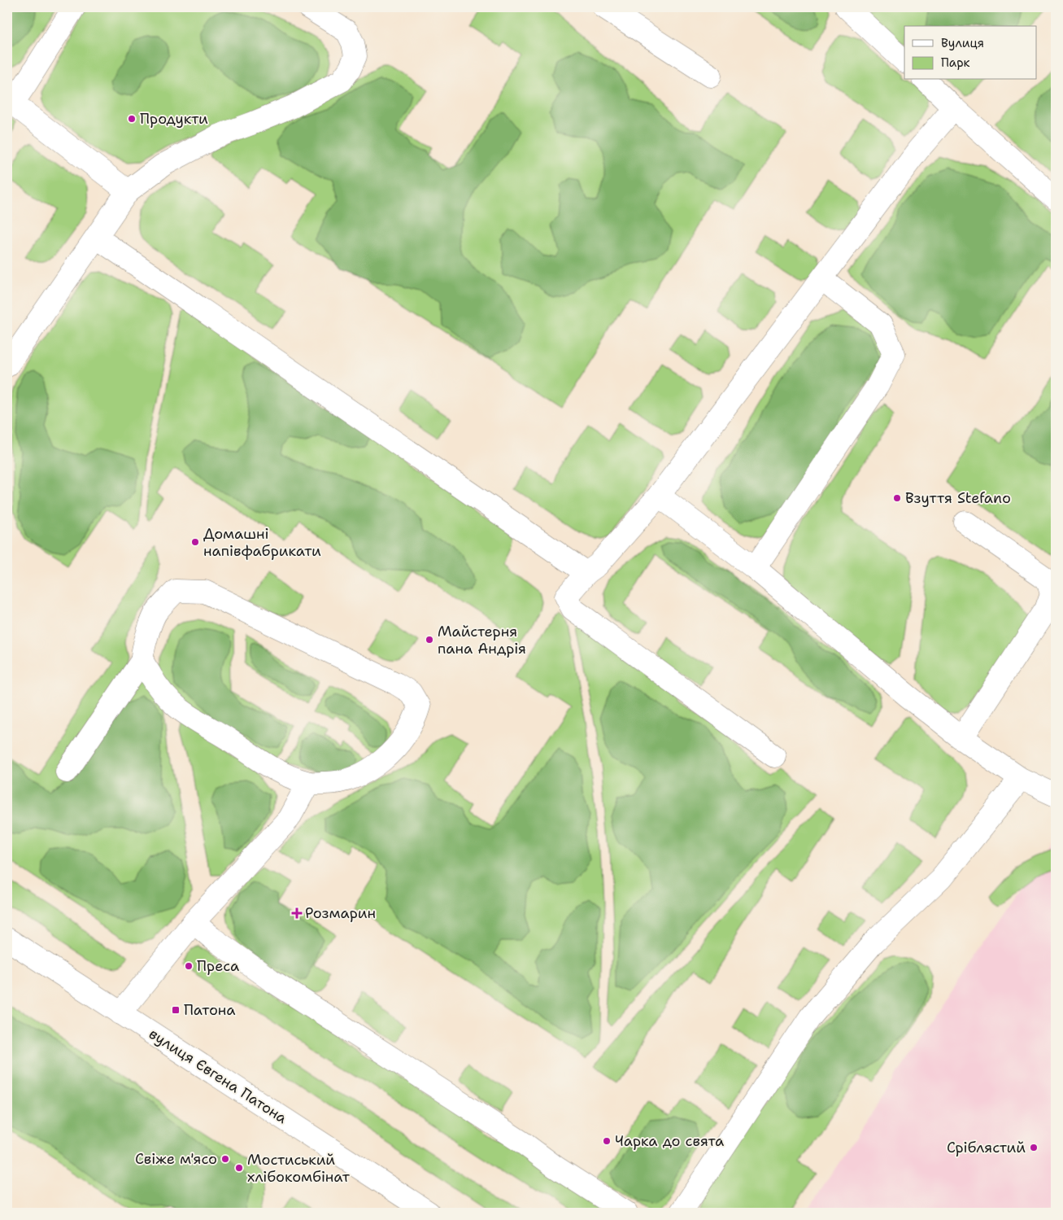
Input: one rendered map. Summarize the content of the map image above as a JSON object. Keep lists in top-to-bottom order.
{
  "streets": {
    "main road": ["вулиця Євгена Патона"]
  },
  "places": {
    "other": [
      "Продукти",
      "Взуття Stefano",
      "Домашні напівфабрикати",
      "Майстерня пана Андрія",
      "Преса",
      "Чарка до свята",
      "Сріблястий",
      "Свіже м'ясо",
      "Мостиський хлібокомбінат"
    ],
    "health": ["Розмарин"],
    "transit": ["Патона"]
  },
  "legend": ["Вулиця", "Парк"]
}
